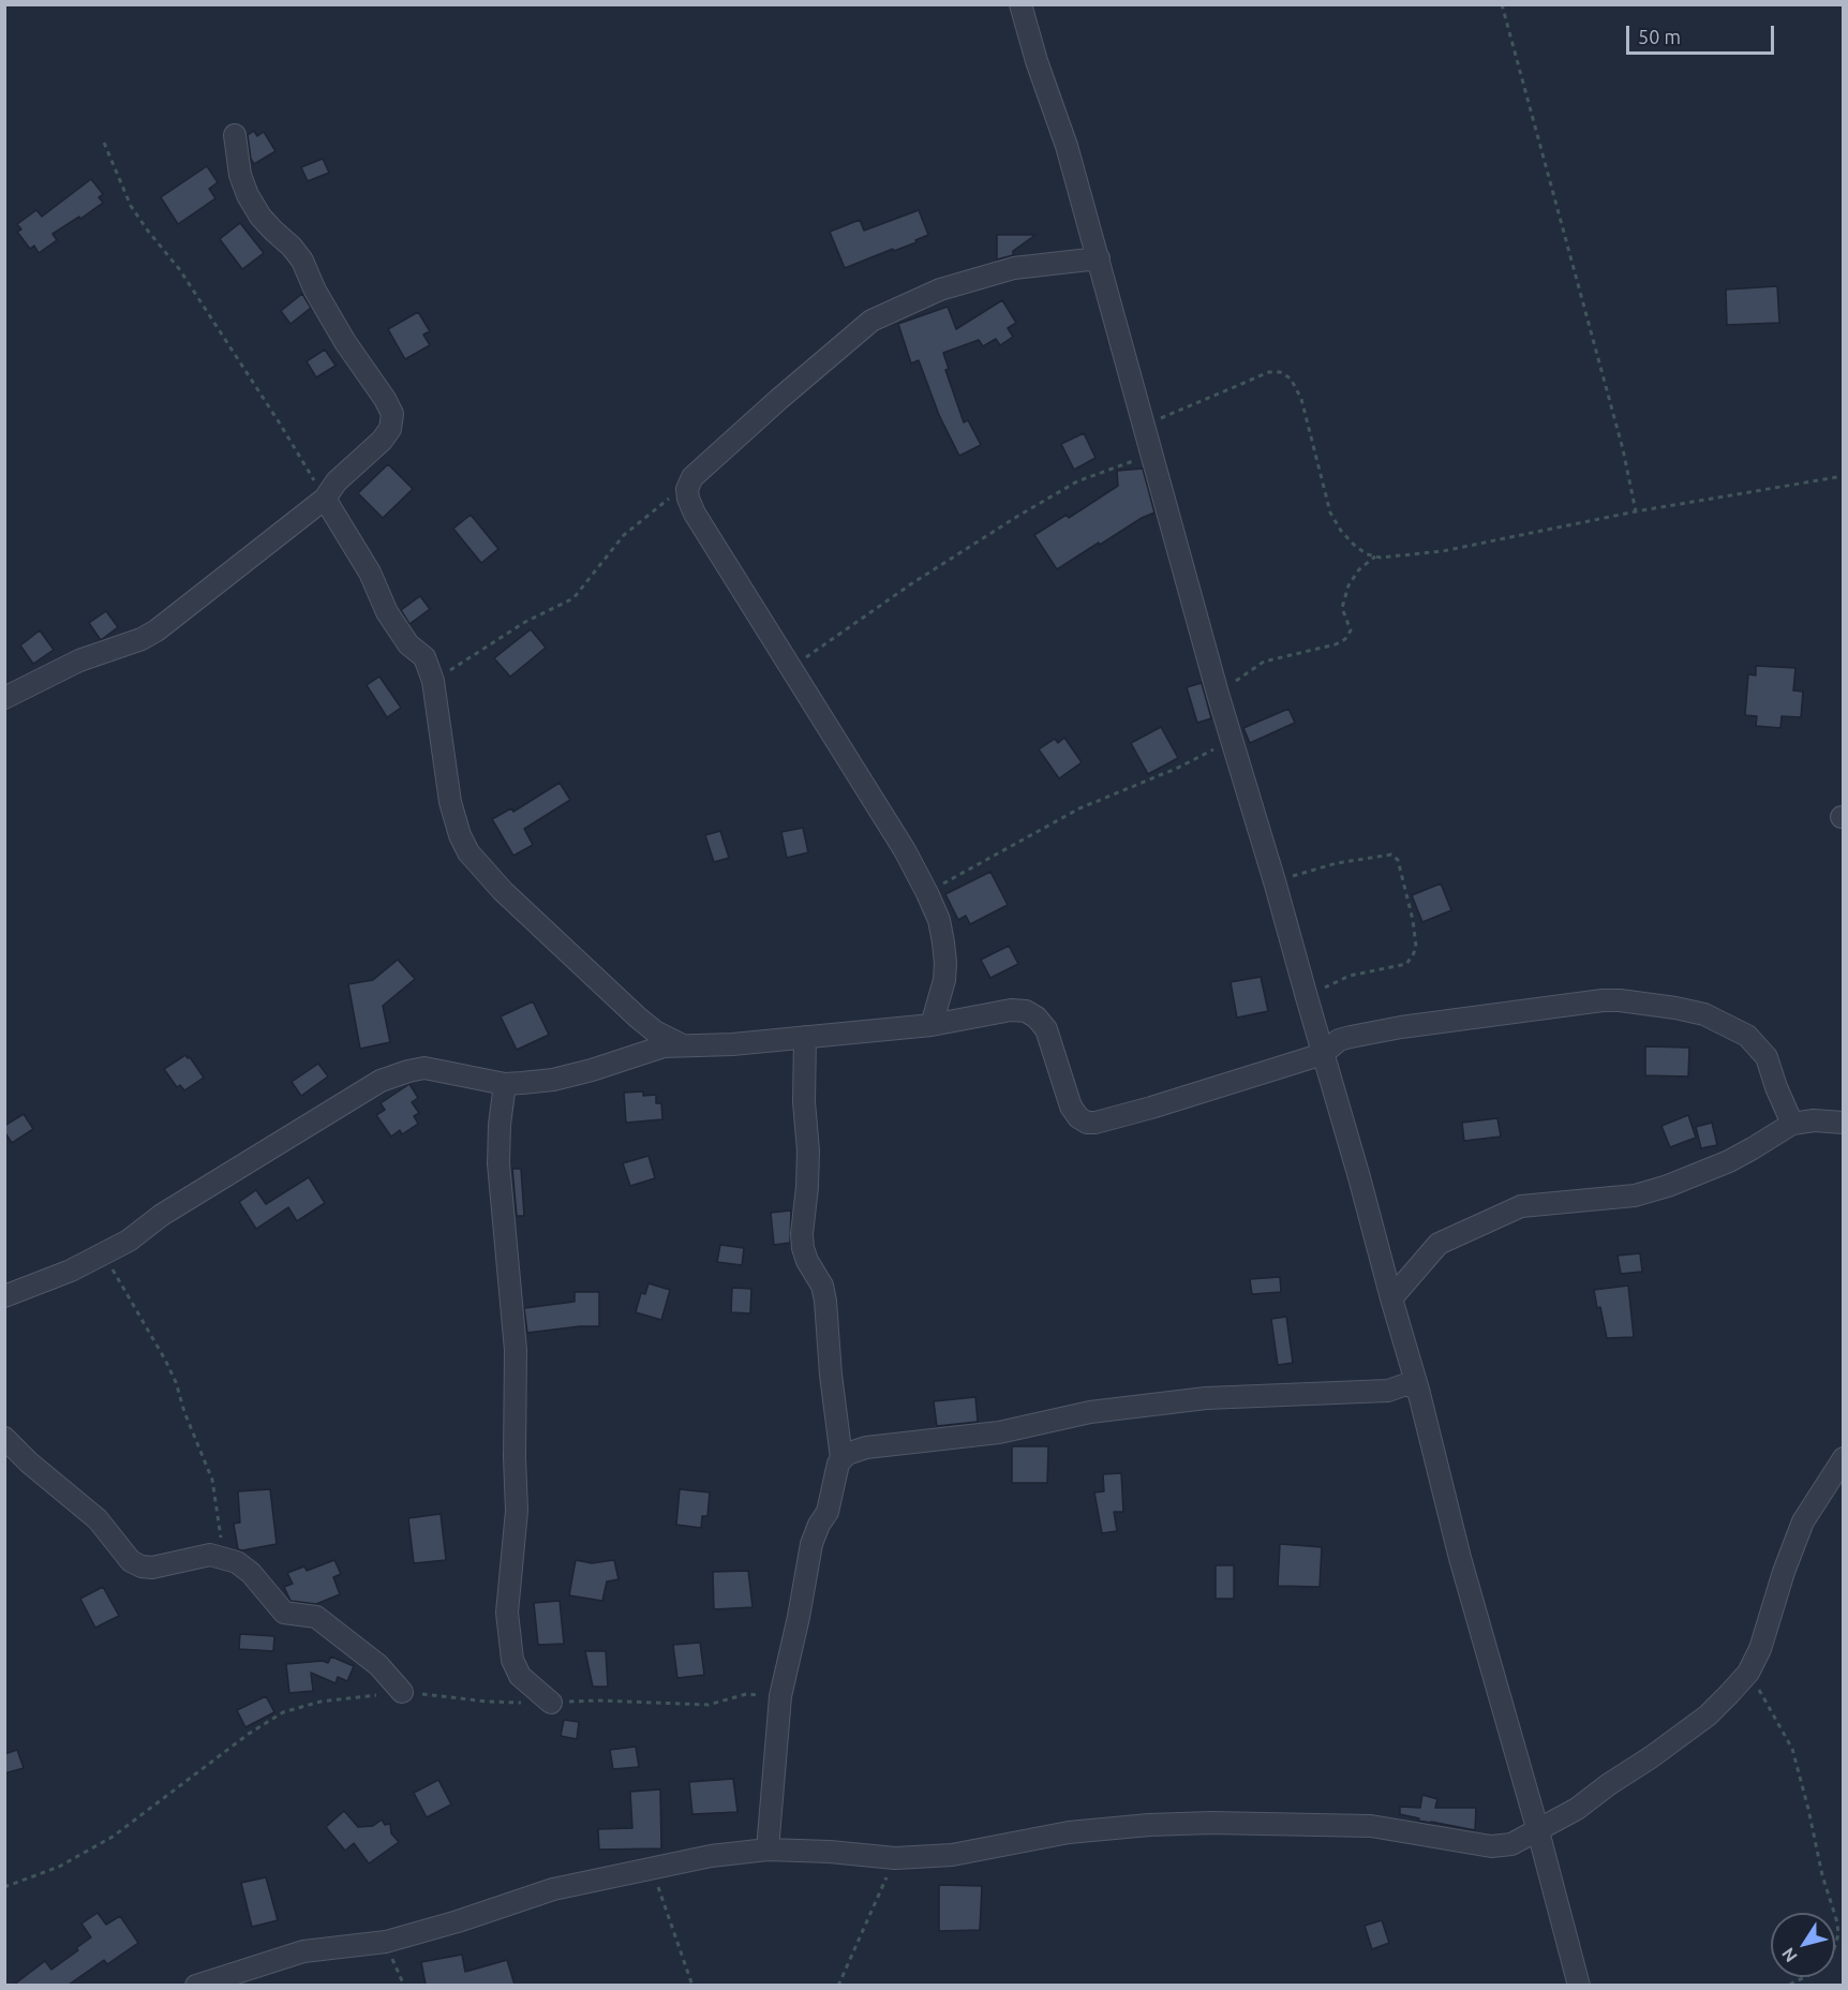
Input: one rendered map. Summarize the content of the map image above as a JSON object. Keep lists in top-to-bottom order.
{
  "scale_bar": "50 m",
  "north": "bottom left"
}
